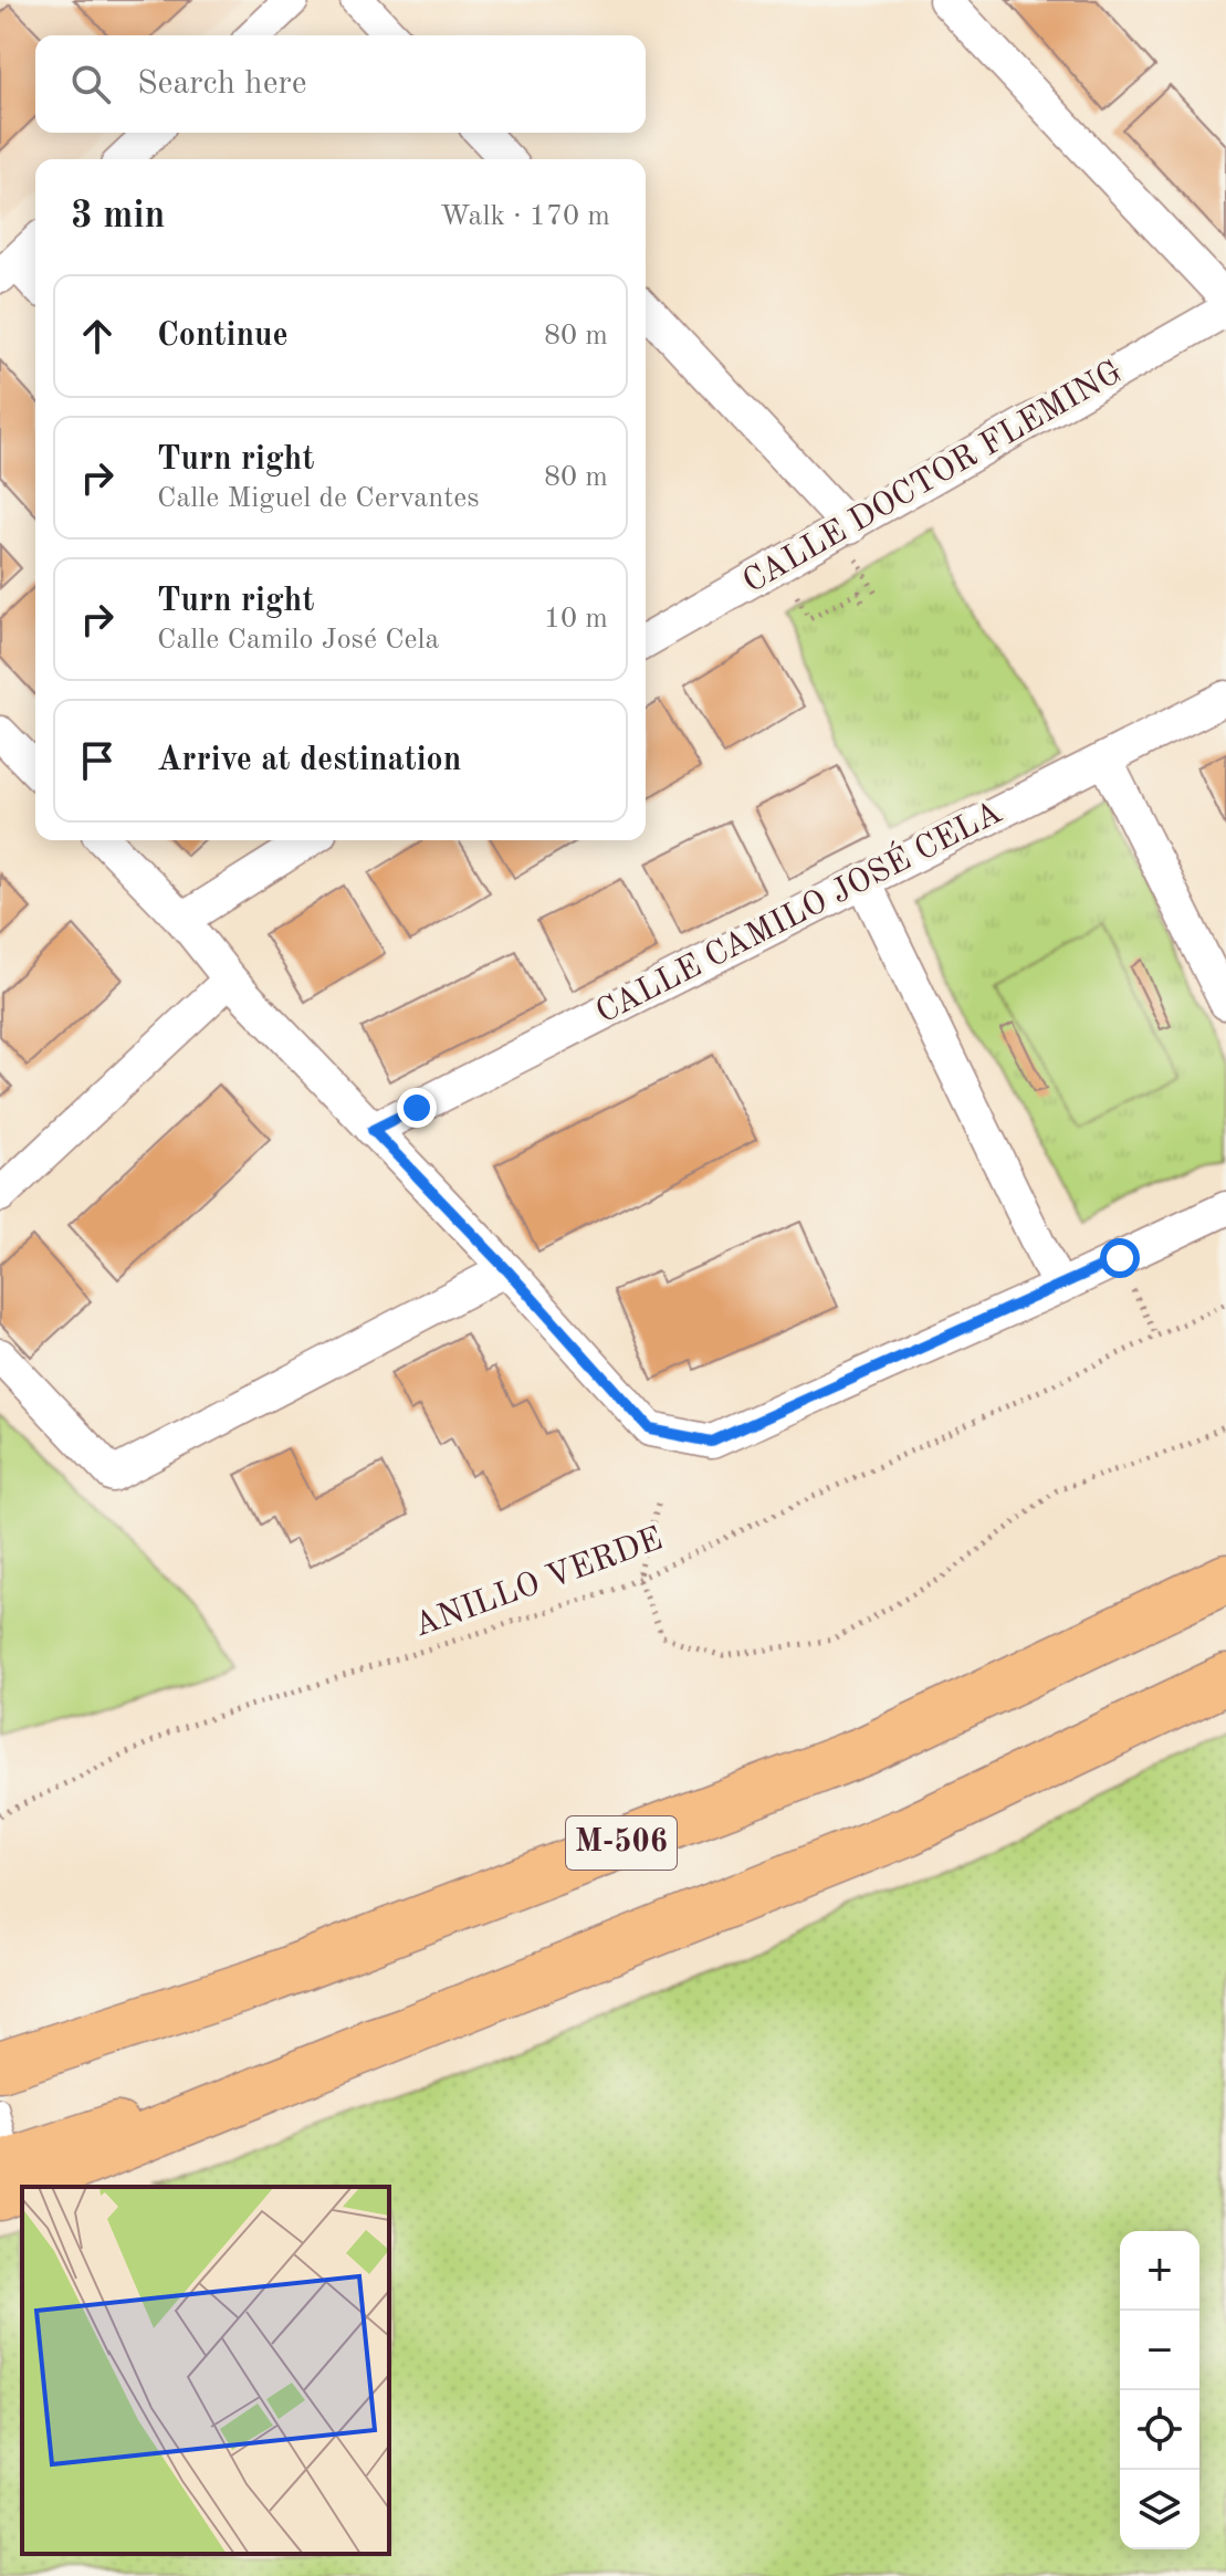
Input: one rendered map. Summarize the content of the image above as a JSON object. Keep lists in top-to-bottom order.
{
  "streets": {
    "main road": ["M-506"],
    "street": ["CALLE DOCTOR FLEMING", "CALLE CAMILO JOSÉ CELA"],
    "path": ["ANILLO VERDE"]
  },
  "page": {
    "search": "Search here",
    "heading": ["3 min", "Walk · 170 m"],
    "list": [
      ["Continue", "80 m"],
      ["Turn right", "Calle Miguel de Cervantes", "80 m"],
      ["Turn right", "Calle Camilo José Cela", "10 m"],
      "Arrive at destination"
    ],
    "map_buttons": ["+", "−"]
  }
}
